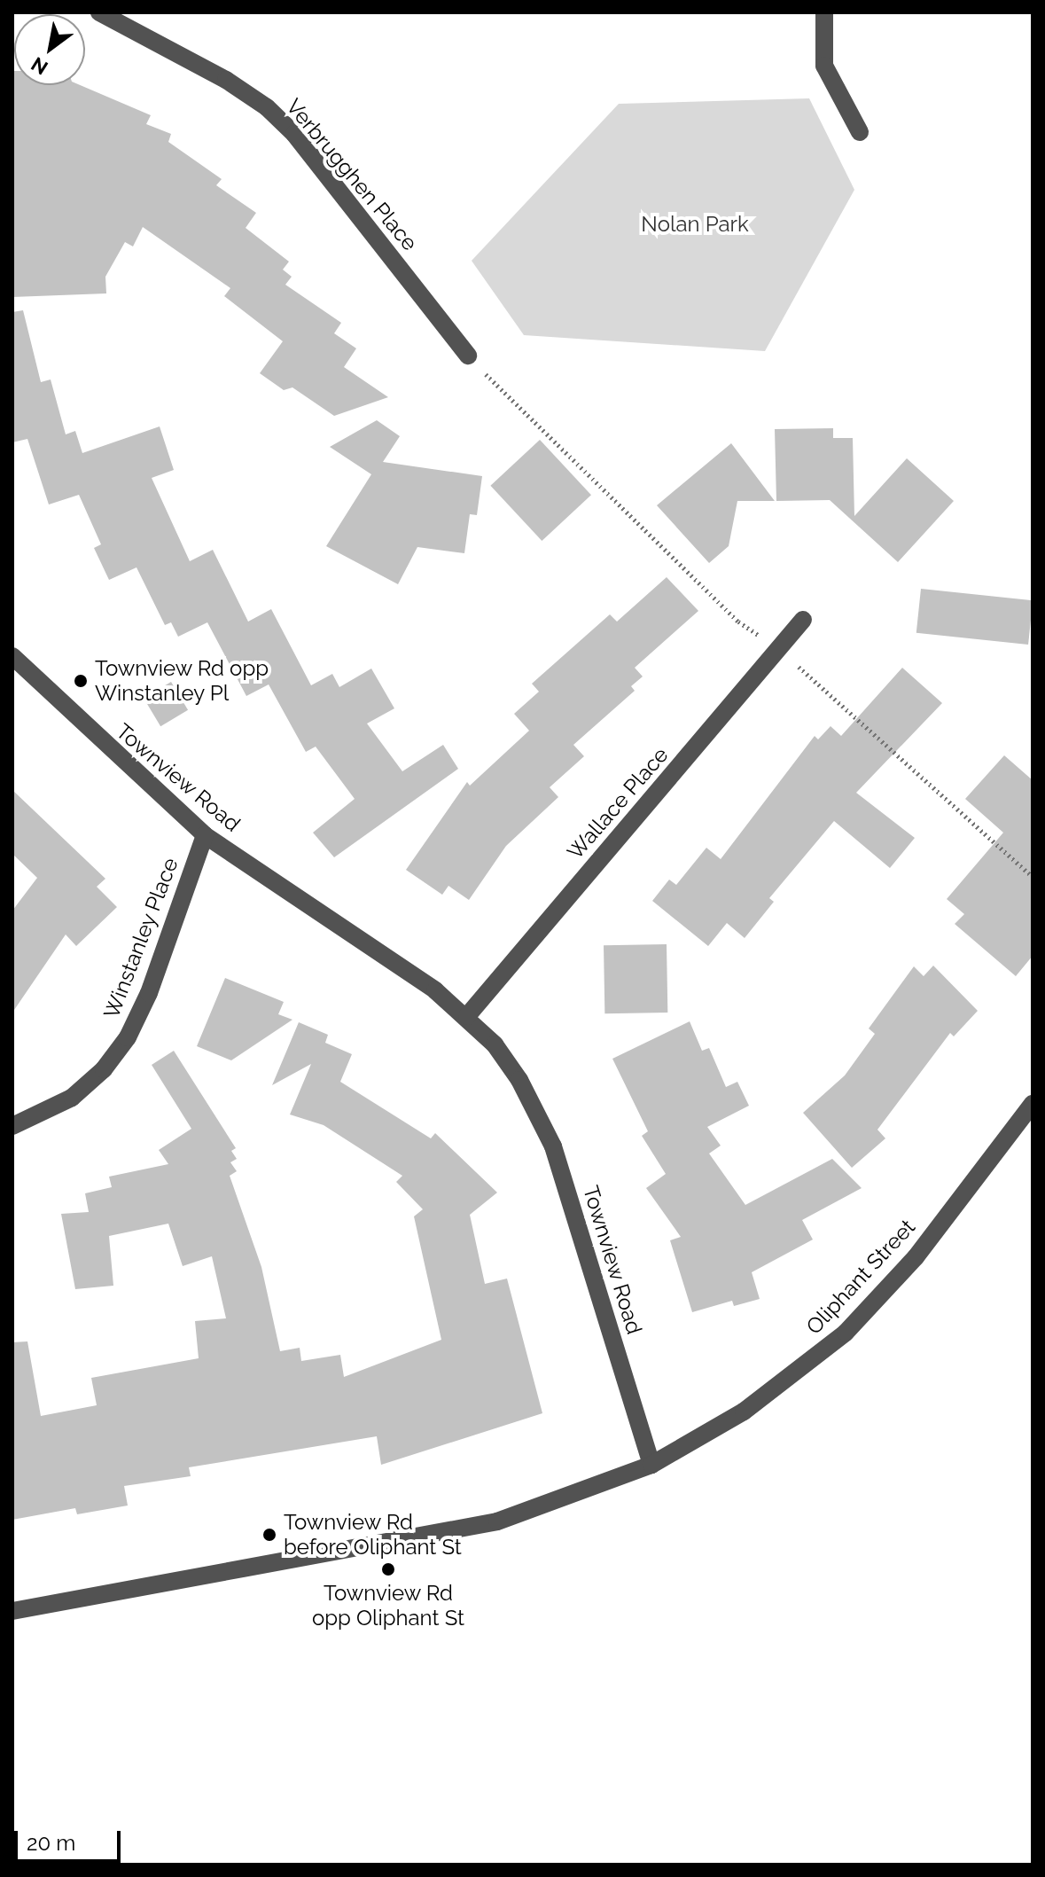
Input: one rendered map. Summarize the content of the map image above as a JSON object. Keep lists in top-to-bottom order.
{
  "streets": {
    "street": [
      "Verbrugghen Place",
      "Townview Road",
      "Wallace Place",
      "Winstanley Place",
      "Oliphant Street"
    ]
  },
  "crossings": [
    ["Townview Road", "Wallace Place"],
    ["Townview Road", "Winstanley Place"],
    ["Townview Road", "Oliphant Street"]
  ],
  "parks": ["Nolan Park"],
  "places": ["Townview Rd opp Winstanley Pl", "Townview Rd before Oliphant St", "Townview Rd opp Oliphant St"],
  "scale_bar": "20 m",
  "north": "bottom left"
}
